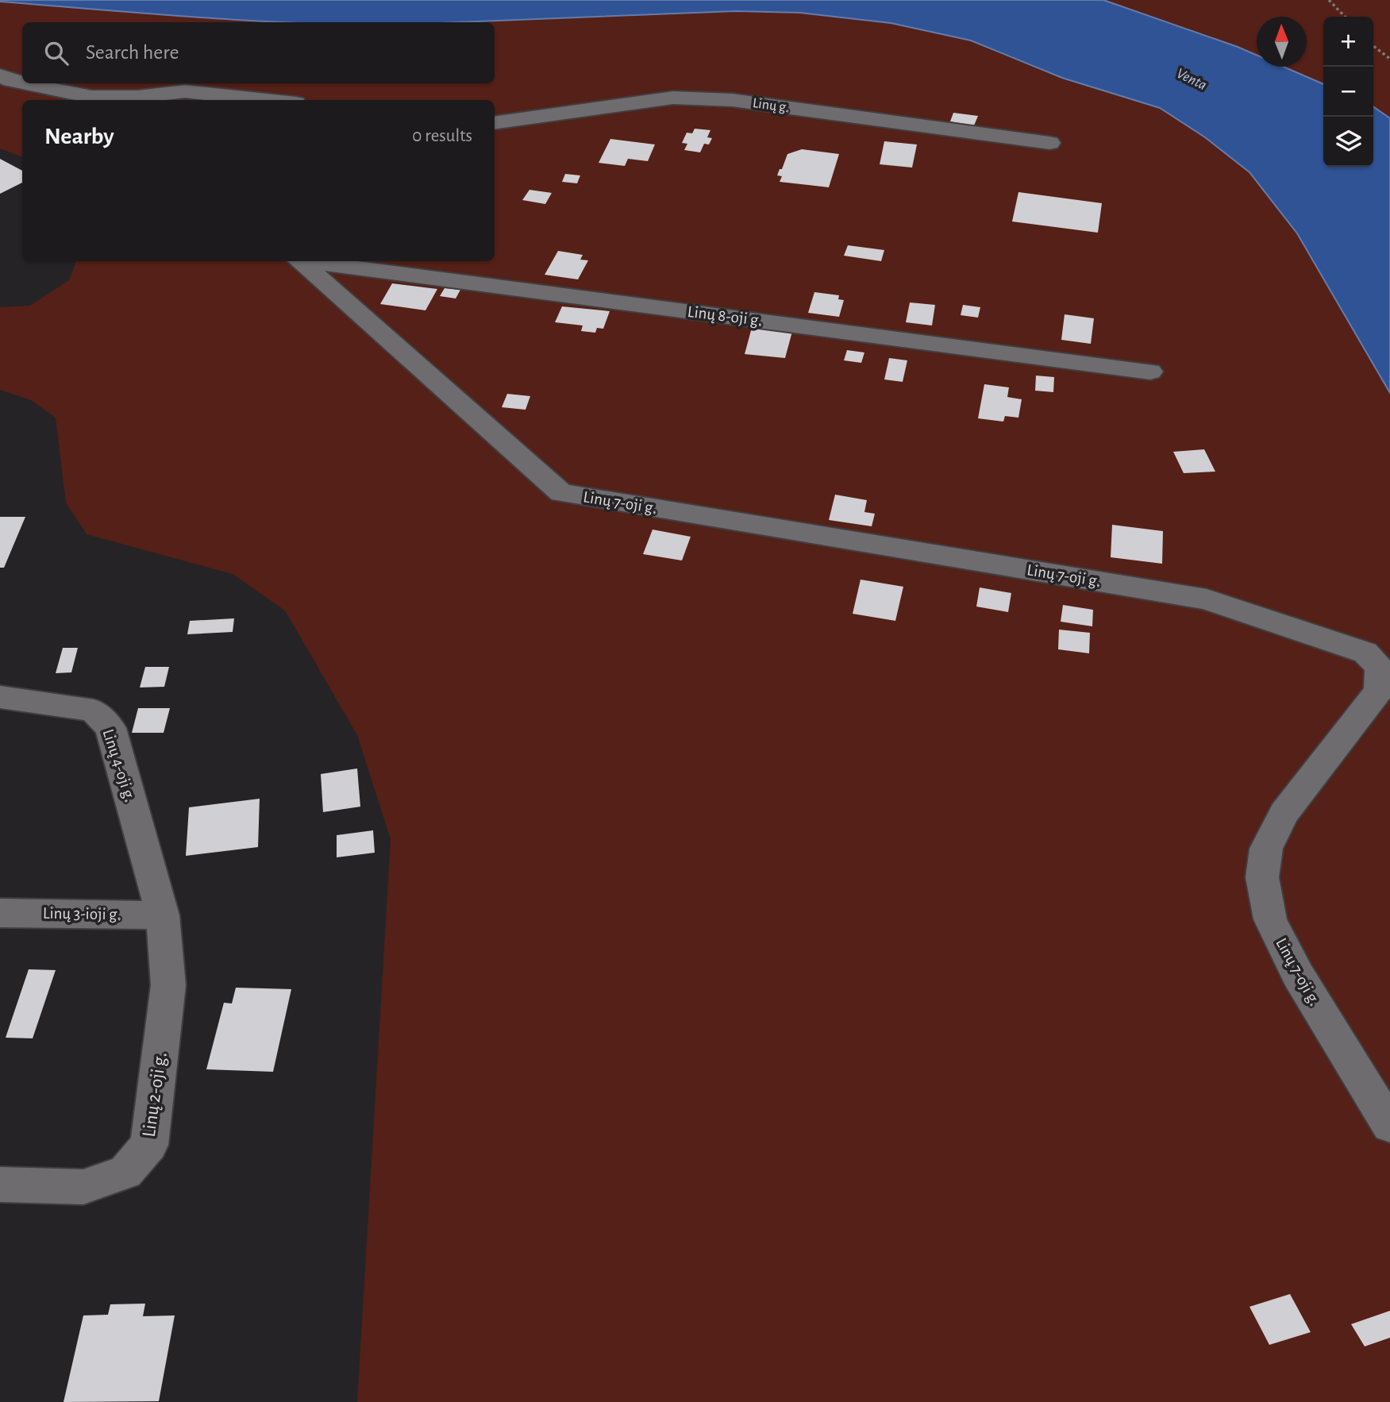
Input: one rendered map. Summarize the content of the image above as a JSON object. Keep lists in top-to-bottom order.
{
  "streets": {
    "street": [
      "Linų g.",
      "Linų 8-oji g.",
      "Linų 7-oji g.",
      "Linų 4-oji g.",
      "Linų 3-ioji g.",
      "Linų 2-oji g."
    ]
  },
  "crossings": [
    ["Linų 4-oji g.", "Linų 3-ioji g."],
    ["Linų 4-oji g.", "Linų 2-oji g."],
    ["Linų 3-ioji g.", "Linų 2-oji g."]
  ],
  "water": ["Venta"],
  "north": "top",
  "page": {
    "map_buttons": ["+", "−"],
    "search": "Search here",
    "heading": ["Nearby", "0 results"]
  }
}
